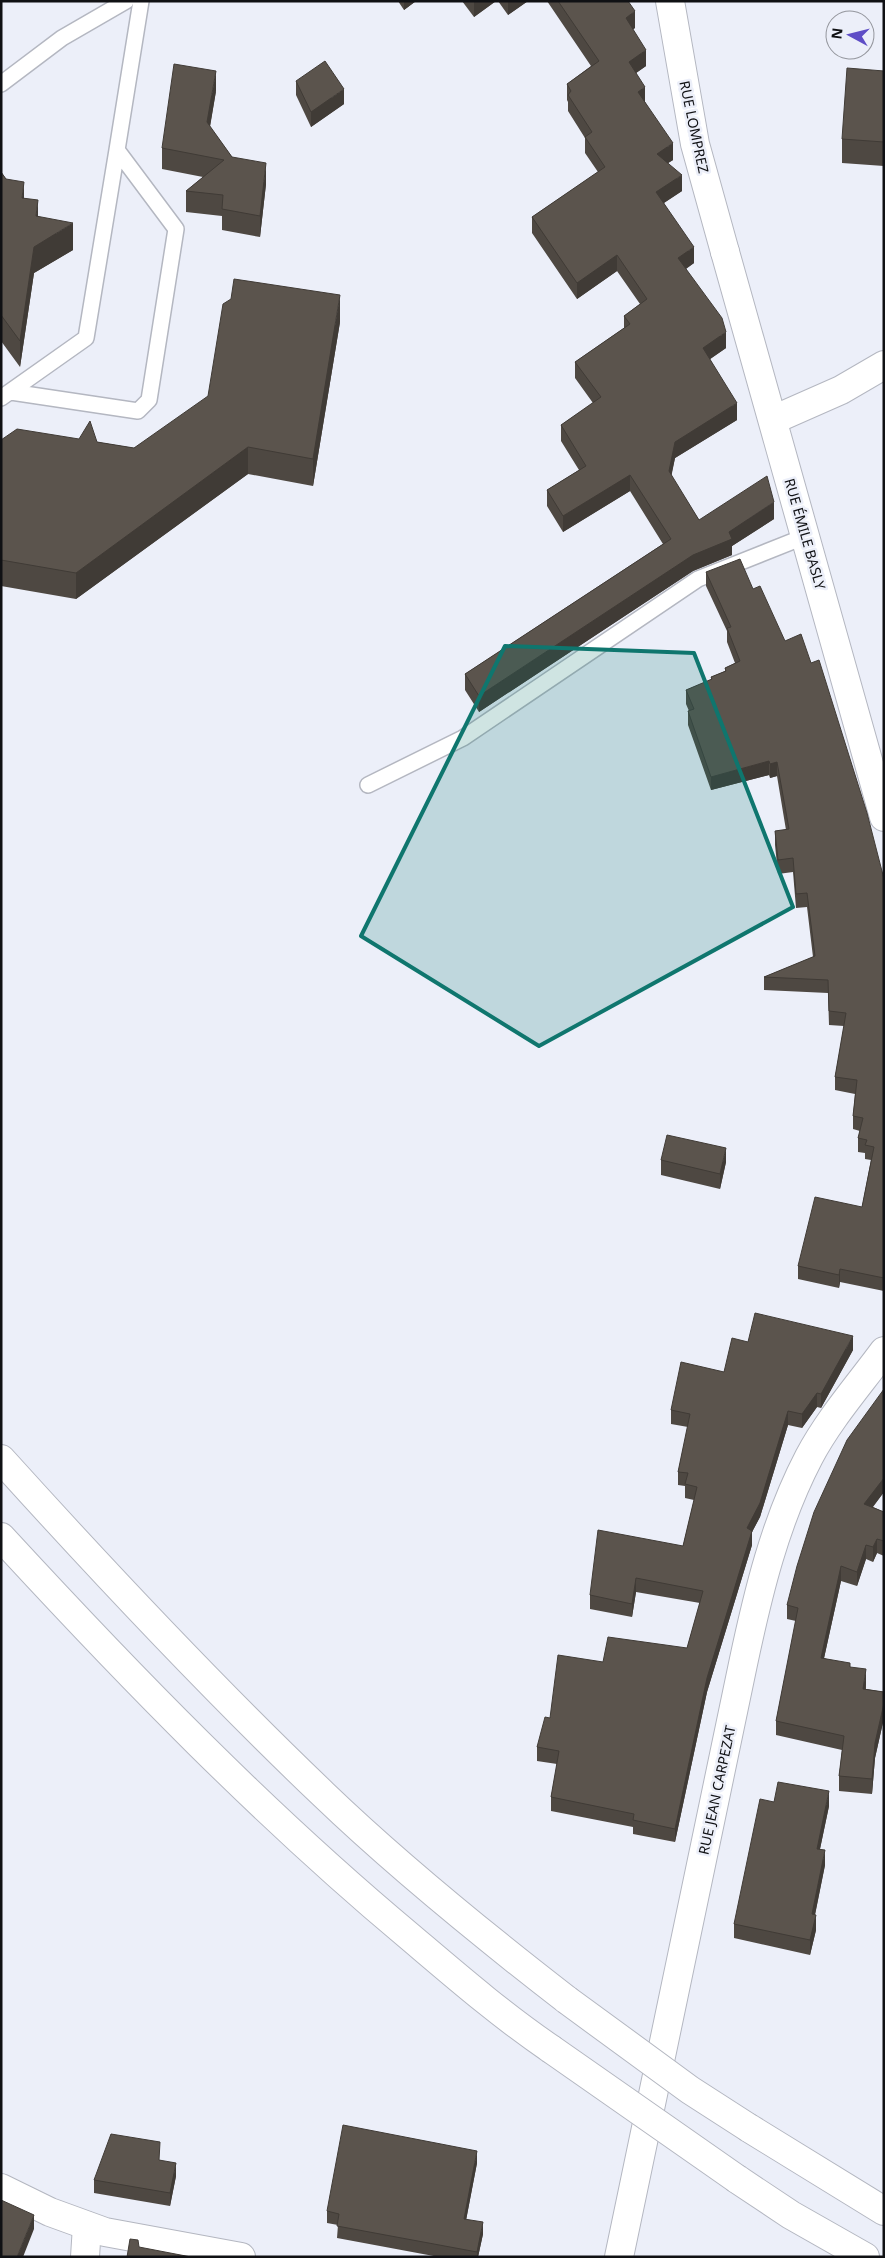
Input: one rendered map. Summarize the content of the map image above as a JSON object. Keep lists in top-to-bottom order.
{
  "streets": {
    "main road": ["RUE LOMPREZ", "RUE ÉMILE BASLY", "RUE JEAN CARPEZAT"]
  },
  "crossings": [
    ["RUE LOMPREZ", "RUE ÉMILE BASLY"]
  ],
  "north": "left"
}
